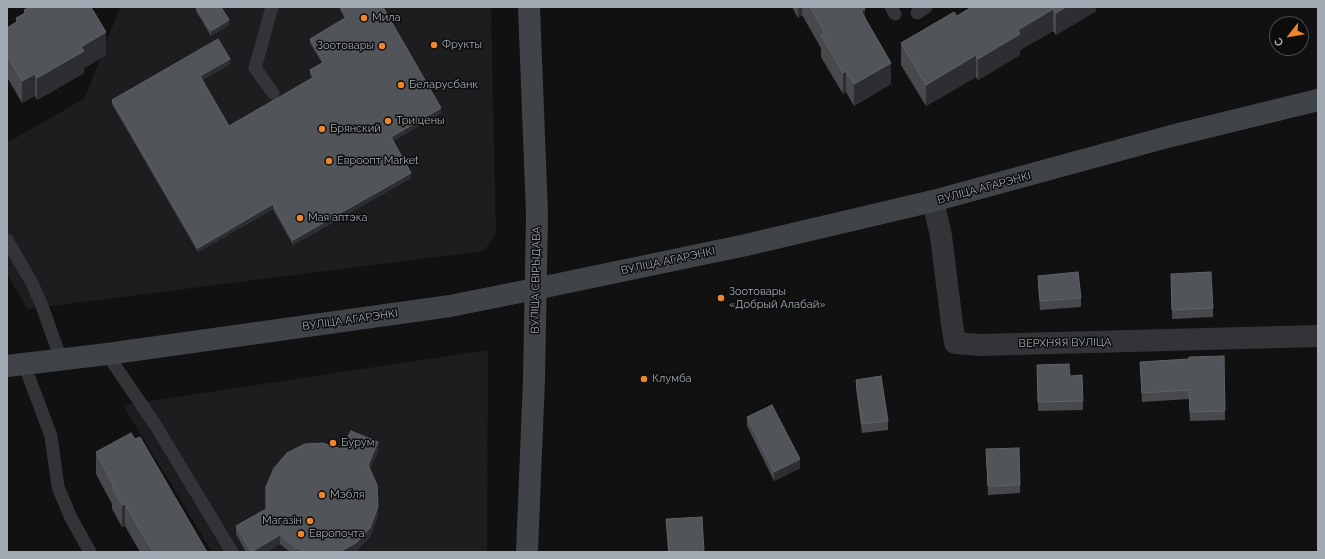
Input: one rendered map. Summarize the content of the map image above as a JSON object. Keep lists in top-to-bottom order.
{
  "streets": {
    "main road": ["ВУЛІЦА АГАРЭНКІ", "ВУЛІЦА СВІРЫДАВА"],
    "street": ["ВЕРХНЯЯ ВУЛІЦА"]
  },
  "crossings": [
    ["ВУЛІЦА АГАРЭНКІ", "ВУЛІЦА СВІРЫДАВА"],
    ["ВУЛІЦА АГАРЭНКІ", "ВЕРХНЯЯ ВУЛІЦА"]
  ],
  "places": [
    "Мила",
    "Фрукты",
    "Зоотовары",
    "Беларусбанк",
    "Три цены",
    "Брянский",
    "Евроопт Market",
    "Мая аптэка",
    "Зоотовары «Добрый Алабай»",
    "Клумба",
    "Бурум",
    "Мэбля",
    "Магазін",
    "Европочта"
  ],
  "north": "bottom left"
}
